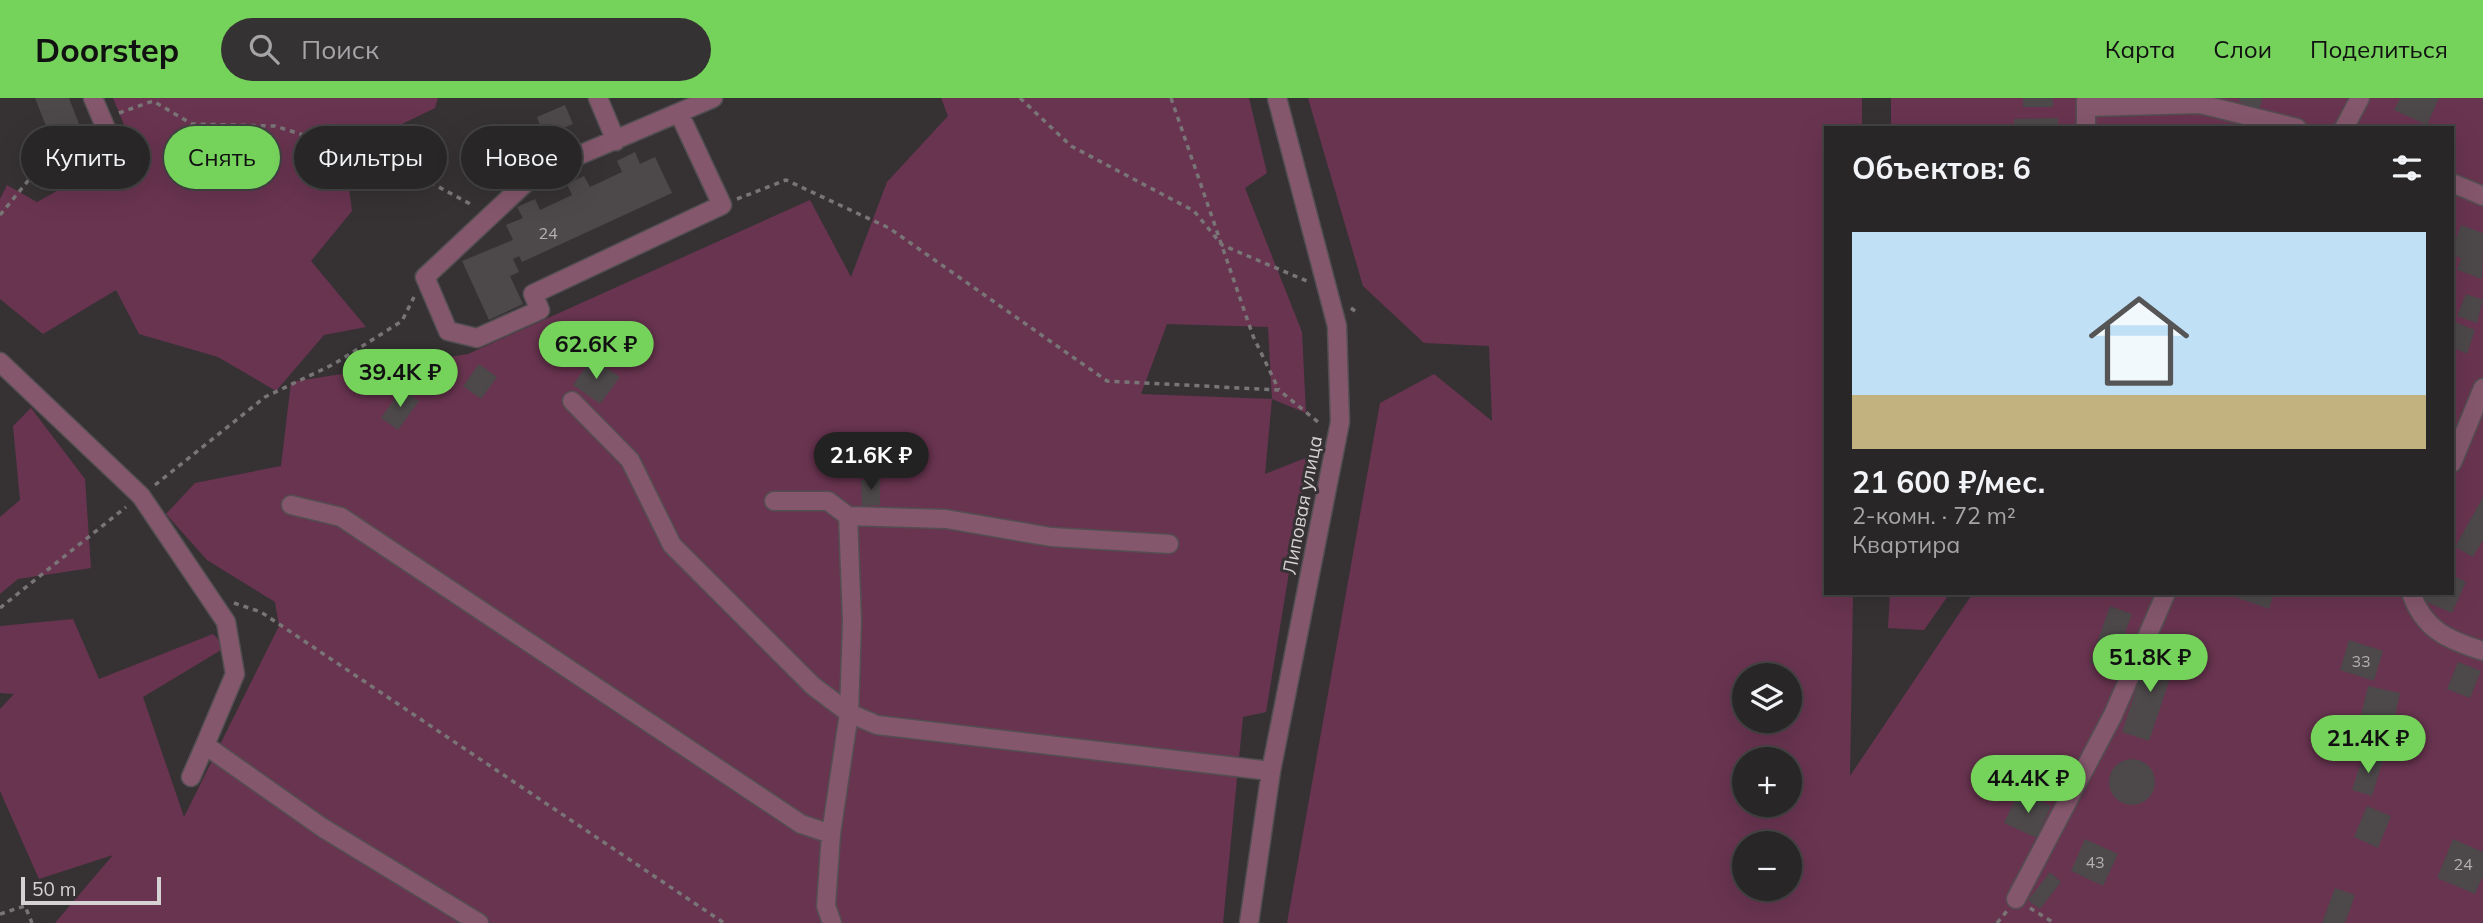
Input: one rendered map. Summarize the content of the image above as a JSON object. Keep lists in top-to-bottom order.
{
  "streets": {
    "street": ["Липовая улица"]
  },
  "house_numbers": [
    "24",
    "33",
    "43",
    "24"
  ],
  "scale_bar": "50 m",
  "page": {
    "header": "Doorstep",
    "search": "Поиск",
    "nav": ["Карта", "Слои", "Поделиться"],
    "chip": [
      "Купить",
      "Снять",
      "Фильтры",
      "Новое"
    ],
    "heading": "Объектов: 6",
    "list": [
      {
        "name": "21 600 ₽/мес.",
        "note": "2-комн. · 72 m² · Квартира"
      }
    ],
    "price": [
      "62.6K ₽",
      "39.4K ₽",
      "21.6K ₽",
      "51.8K ₽",
      "21.4K ₽",
      "44.4K ₽"
    ],
    "map_buttons": ["+", "−"],
    "scale": "50 m"
  }
}
